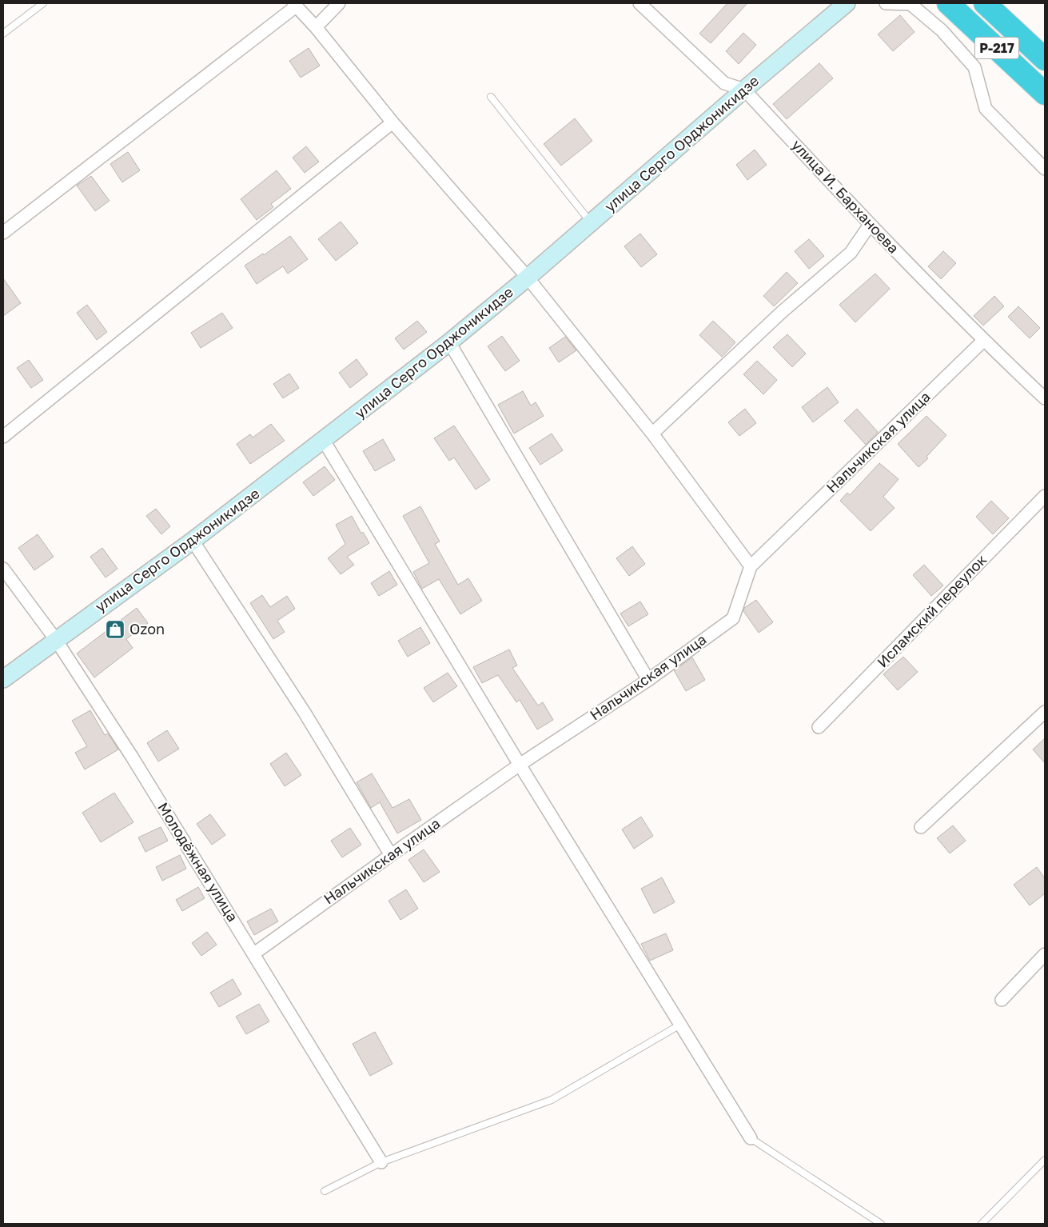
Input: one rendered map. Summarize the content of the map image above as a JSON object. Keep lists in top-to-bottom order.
{
  "streets": {
    "highway": ["Р-217"],
    "street": [
      "улица Серго Орджоникидзе",
      "улица И. Барханоева",
      "Нальчикская улица",
      "Исламский переулок",
      "Молодёжная улица"
    ]
  },
  "crossings": [
    ["улица Серго Орджоникидзе", "улица И. Барханоева"],
    ["улица Серго Орджоникидзе", "Молодёжная улица"],
    ["улица И. Барханоева", "Нальчикская улица"],
    ["Нальчикская улица", "Молодёжная улица"]
  ],
  "places": {
    "shop": ["Ozon"]
  }
}
